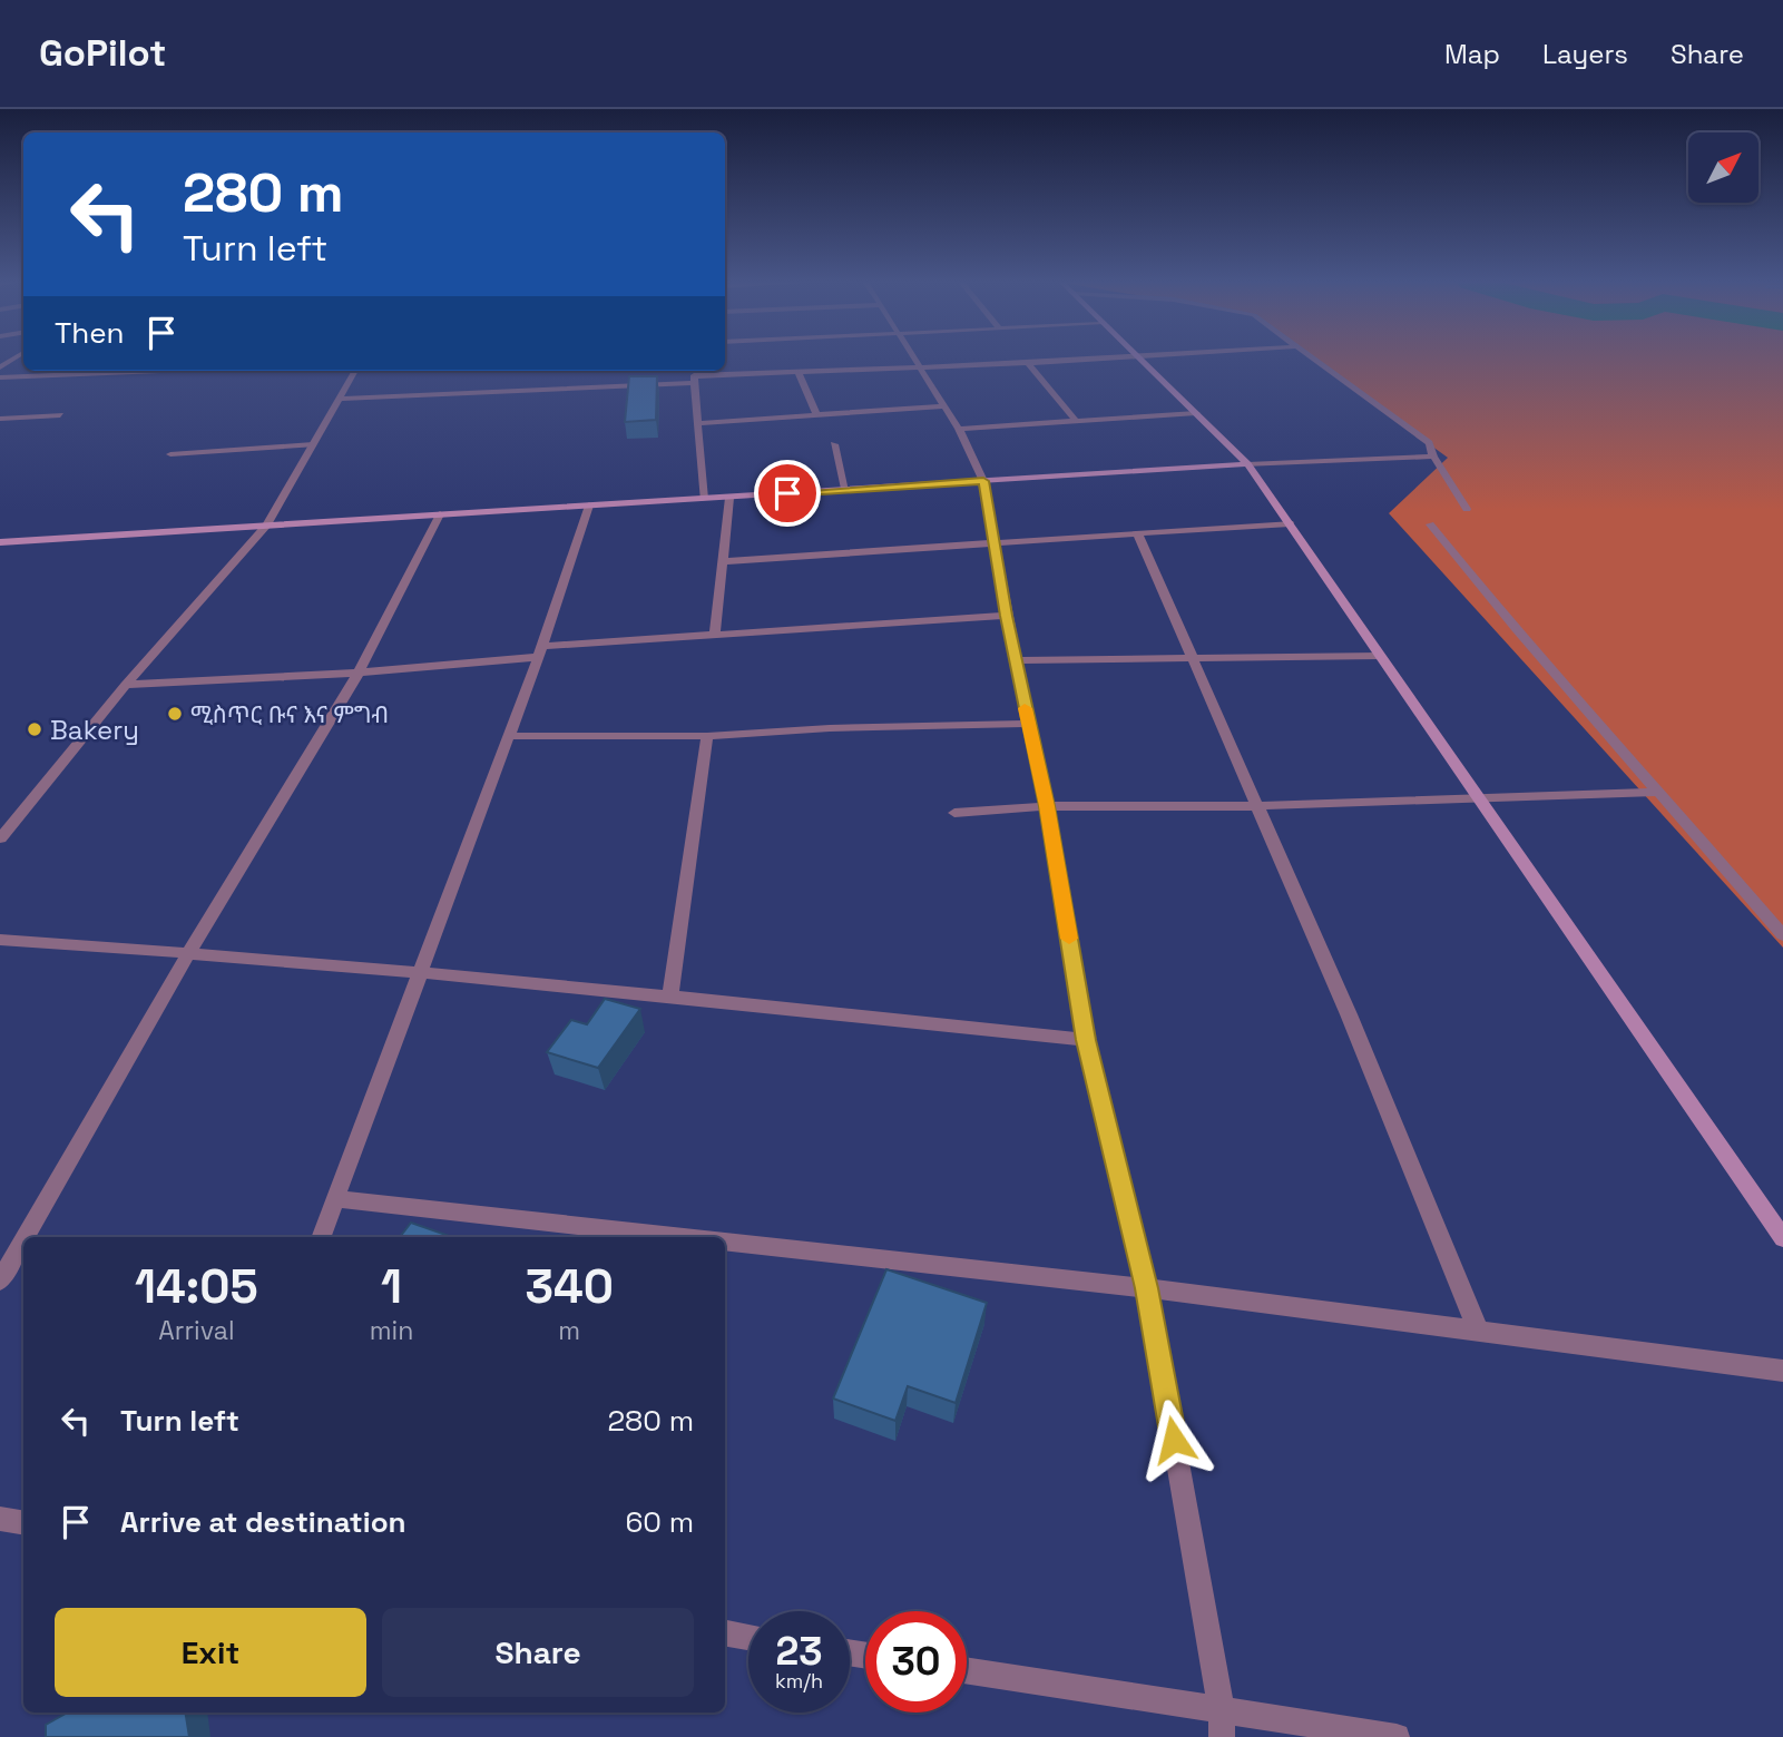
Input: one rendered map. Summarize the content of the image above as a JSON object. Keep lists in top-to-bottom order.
{
  "places": ["ሚስጥር ቡና እና ምግብ", "Bakery"],
  "north": "top right",
  "page": {
    "header": "GoPilot",
    "nav": ["Map", "Layers", "Share"],
    "turn": ["280 m", "Turn left"],
    "then": "Then",
    "eta": [
      "14:05",
      "Arrival",
      "1",
      "min",
      "340",
      "m"
    ],
    "list": [
      {
        "name": "Turn left",
        "value": "280 m"
      },
      {
        "name": "Arrive at destination",
        "value": "60 m"
      }
    ],
    "buttons": ["Exit", "Share"],
    "speed": "23 km/h",
    "limit": "30"
  }
}
